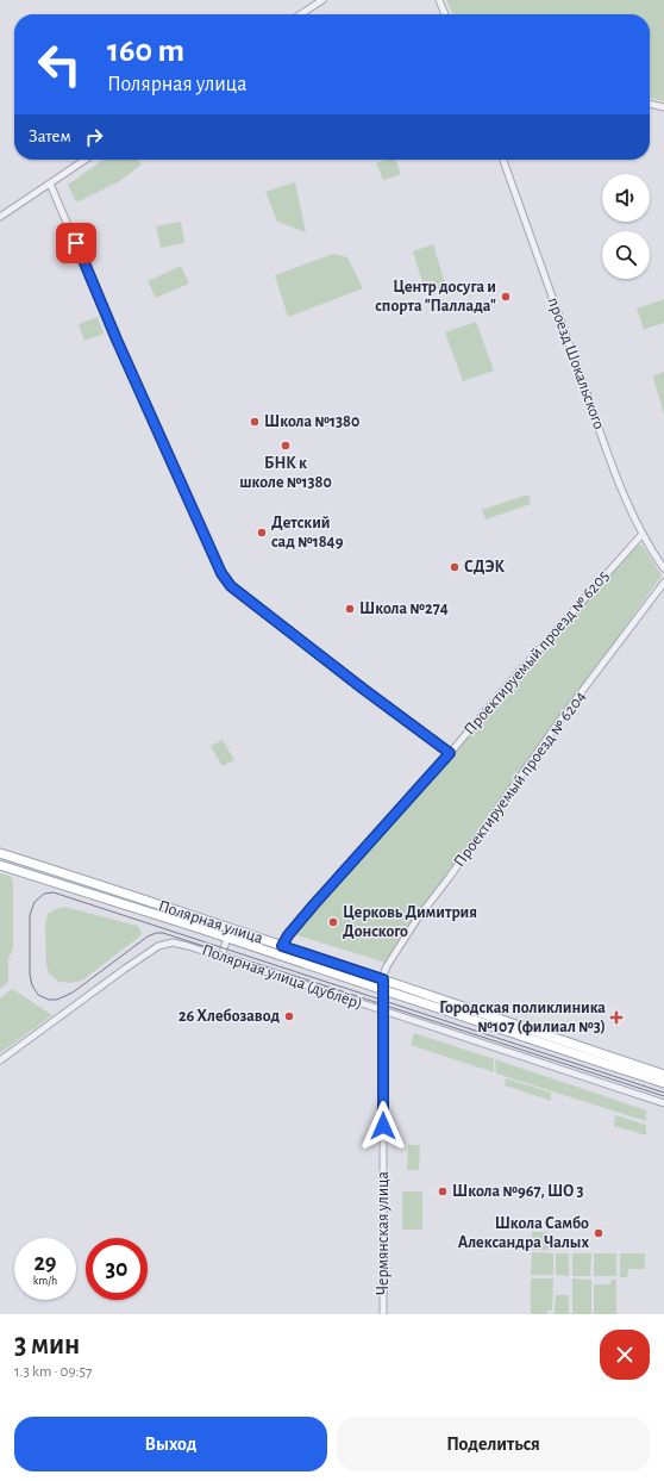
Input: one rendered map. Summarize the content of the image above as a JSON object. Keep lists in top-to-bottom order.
{
  "streets": {
    "main road": ["Полярная улица"],
    "street": [
      "проезд Шокальского",
      "Проектируемый проезд № 6205",
      "Проектируемый проезд № 6204",
      "Полярная улица (дублёр)",
      "Чермянская улица"
    ]
  },
  "crossings": [
    ["проезд Шокальского", "Проектируемый проезд № 6205"],
    ["Проектируемый проезд № 6205", "Полярная улица"],
    ["Проектируемый проезд № 6204", "Полярная улица"],
    ["Проектируемый проезд № 6204", "Чермянская улица"],
    ["Полярная улица", "Чермянская улица"],
    ["Полярная улица (дублёр)", "Чермянская улица"]
  ],
  "places": {
    "other": [
      "Центр досуга и спорта \"Паллада\"",
      "Школа №1380",
      "БНК к школе №1380",
      "Детский сад №1849",
      "СДЭК",
      "Школа №274",
      "Церковь Димитрия Донского",
      "26 Хлебозавод",
      "Школа №967, ШО 3",
      "Школа Самбо Александра Чалых"
    ],
    "health": ["Городская поликлиника №107 (филиал №3)"]
  },
  "page": {
    "turn": ["160 m", "Полярная улица"],
    "then": "Затем",
    "speed": "29 km/h",
    "limit": "30",
    "heading": ["3 мин", "1.3 km · 09:57"],
    "buttons": ["Выход", "Поделиться"]
  }
}
